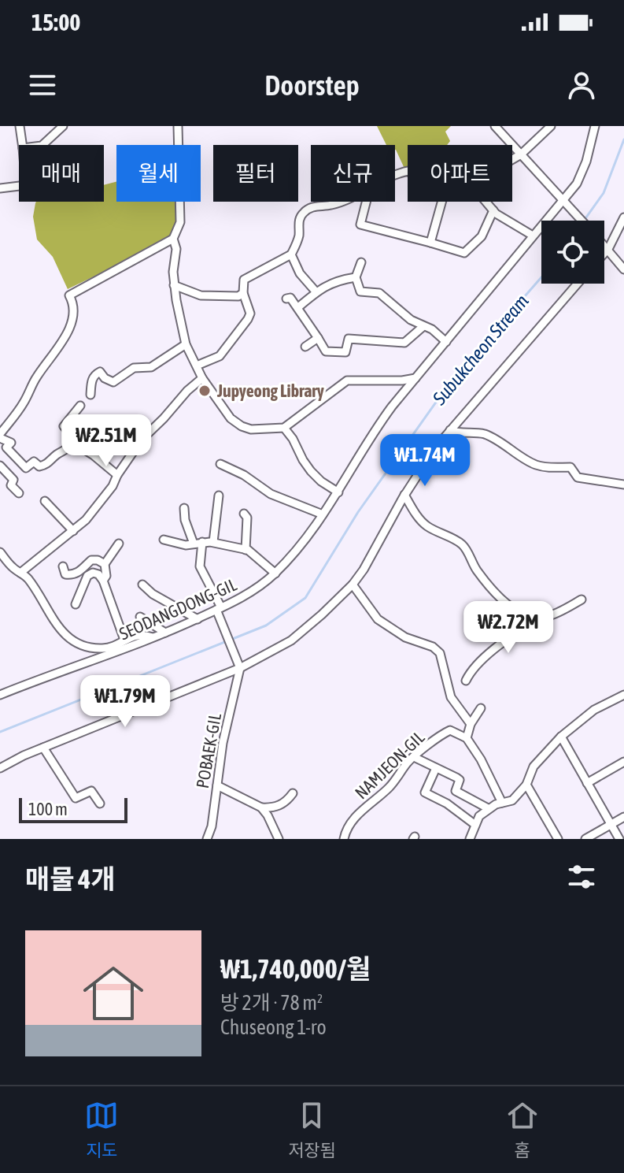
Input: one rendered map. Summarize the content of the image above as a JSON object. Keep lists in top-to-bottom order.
{
  "streets": {
    "street": ["SEODANGDONG-GIL", "POBAEK-GIL", "NAMJEON-GIL"]
  },
  "water": ["Subukcheon Stream"],
  "places": ["Jupyeong Library"],
  "scale_bar": "100 m",
  "page": {
    "status": "15:00",
    "header": "Doorstep",
    "chip": [
      "매매",
      "월세",
      "필터",
      "신규",
      "아파트"
    ],
    "price": [
      "₩2.51M",
      "₩1.74M",
      "₩2.72M",
      "₩1.79M"
    ],
    "scale": "100 m",
    "heading": "매물 4개",
    "list": [
      {
        "name": "₩1,740,000/월",
        "note": "방 2개 · 78 m² · Chuseong 1-ro"
      }
    ],
    "tabs": ["지도", "저장됨", "홈"]
  }
}
